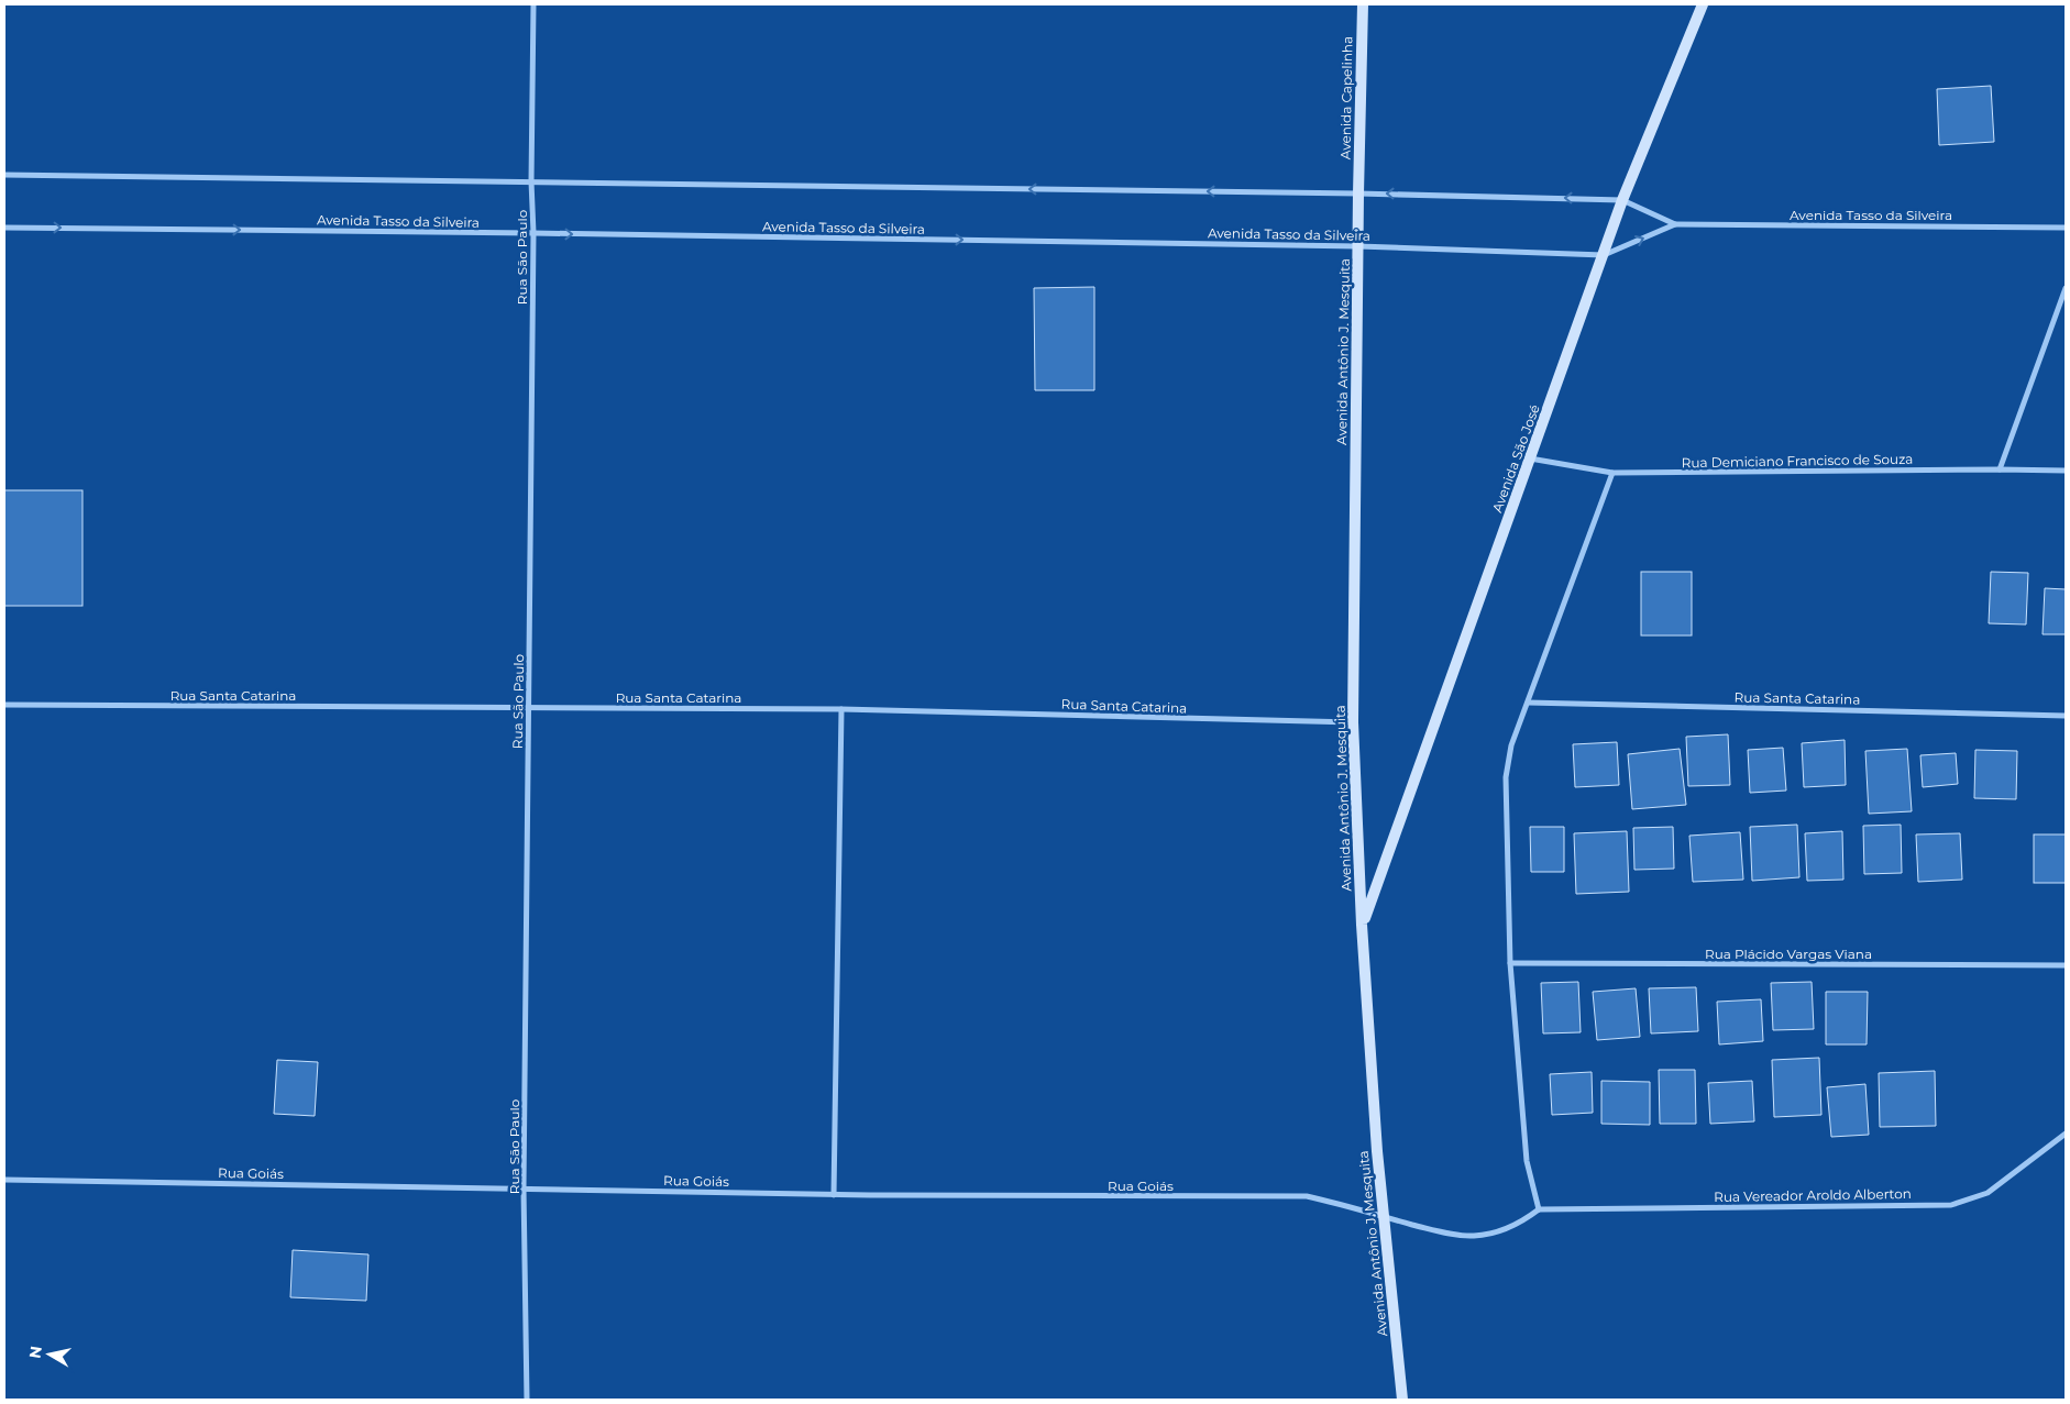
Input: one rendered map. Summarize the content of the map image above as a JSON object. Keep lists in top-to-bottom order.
{
  "streets": {
    "main road": ["Avenida Capelinha", "Avenida Antônio J. Mesquita", "Avenida São José"],
    "street": [
      "Avenida Tasso da Silveira",
      "Rua São Paulo",
      "Rua Demiciano Francisco de Souza",
      "Rua Santa Catarina",
      "Rua Plácido Vargas Viana",
      "Rua Goiás",
      "Rua Vereador Aroldo Alberton"
    ]
  },
  "crossings": [
    ["Avenida Capelinha", "Avenida Tasso da Silveira"],
    ["Avenida Capelinha", "Avenida Antônio J. Mesquita"],
    ["Avenida Tasso da Silveira", "Rua São Paulo"],
    ["Avenida Tasso da Silveira", "Avenida Antônio J. Mesquita"],
    ["Avenida Tasso da Silveira", "Avenida São José"],
    ["Rua São Paulo", "Rua Santa Catarina"],
    ["Rua São Paulo", "Rua Goiás"],
    ["Avenida Antônio J. Mesquita", "Avenida São José"],
    ["Avenida Antônio J. Mesquita", "Rua Santa Catarina"],
    ["Avenida Antônio J. Mesquita", "Rua Goiás"],
    ["Avenida São José", "Rua Demiciano Francisco de Souza"],
    ["Rua Goiás", "Rua Vereador Aroldo Alberton"]
  ],
  "north": "left"
}
